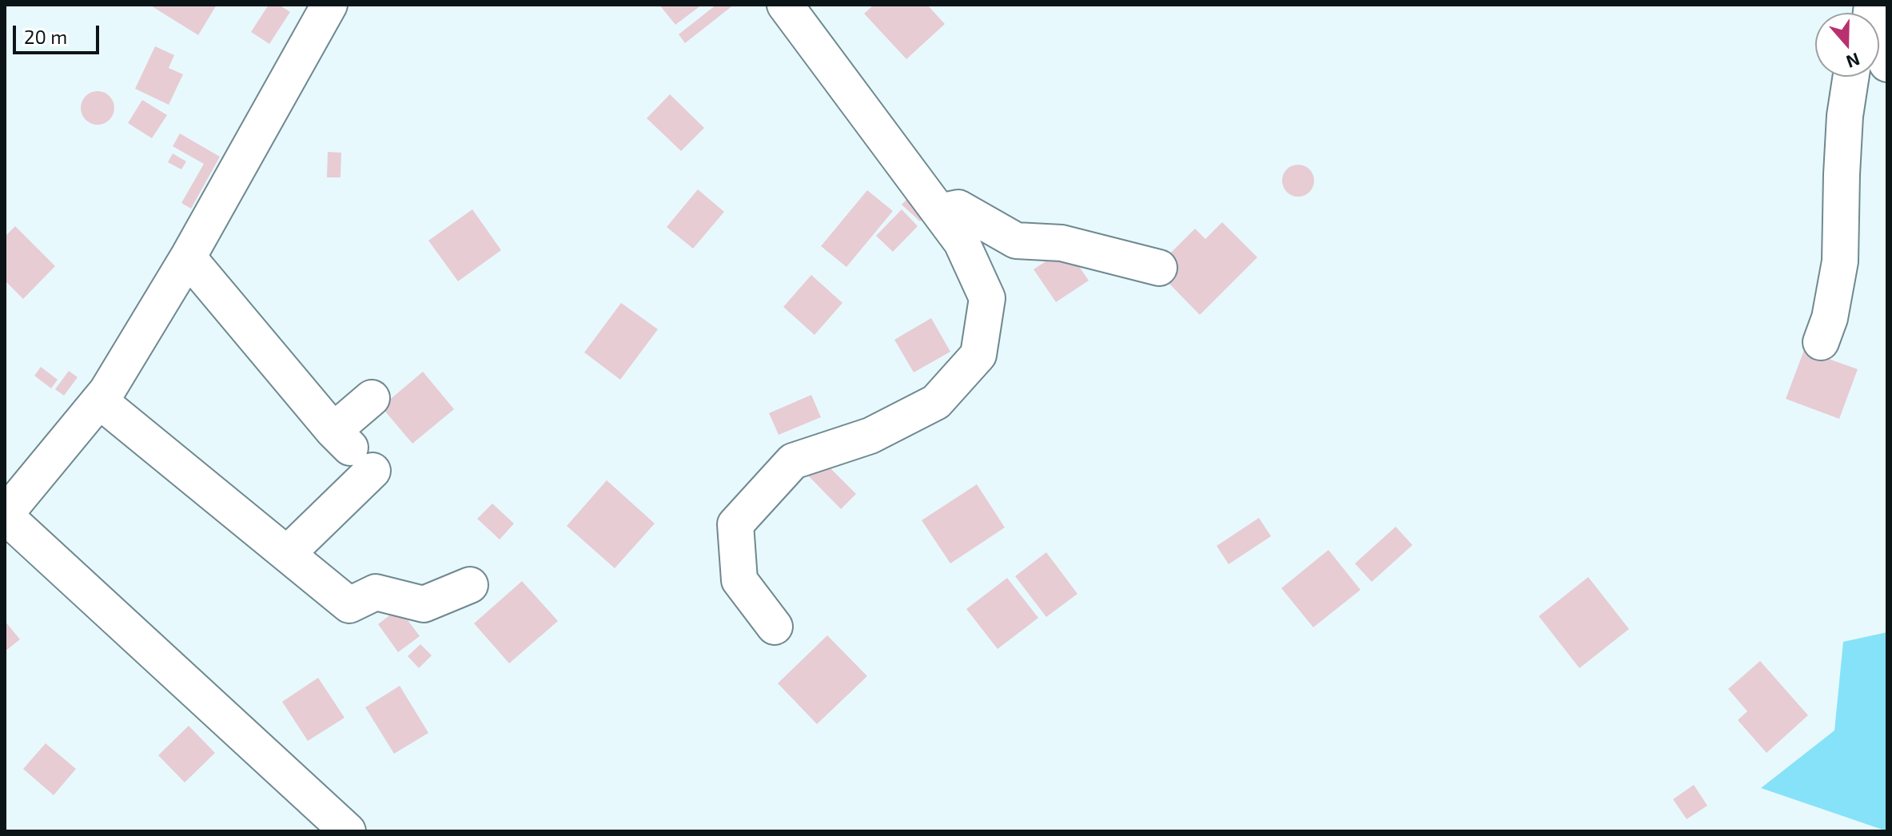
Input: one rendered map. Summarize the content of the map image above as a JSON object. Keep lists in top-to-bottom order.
{
  "scale_bar": "20 m",
  "north": "bottom"
}
